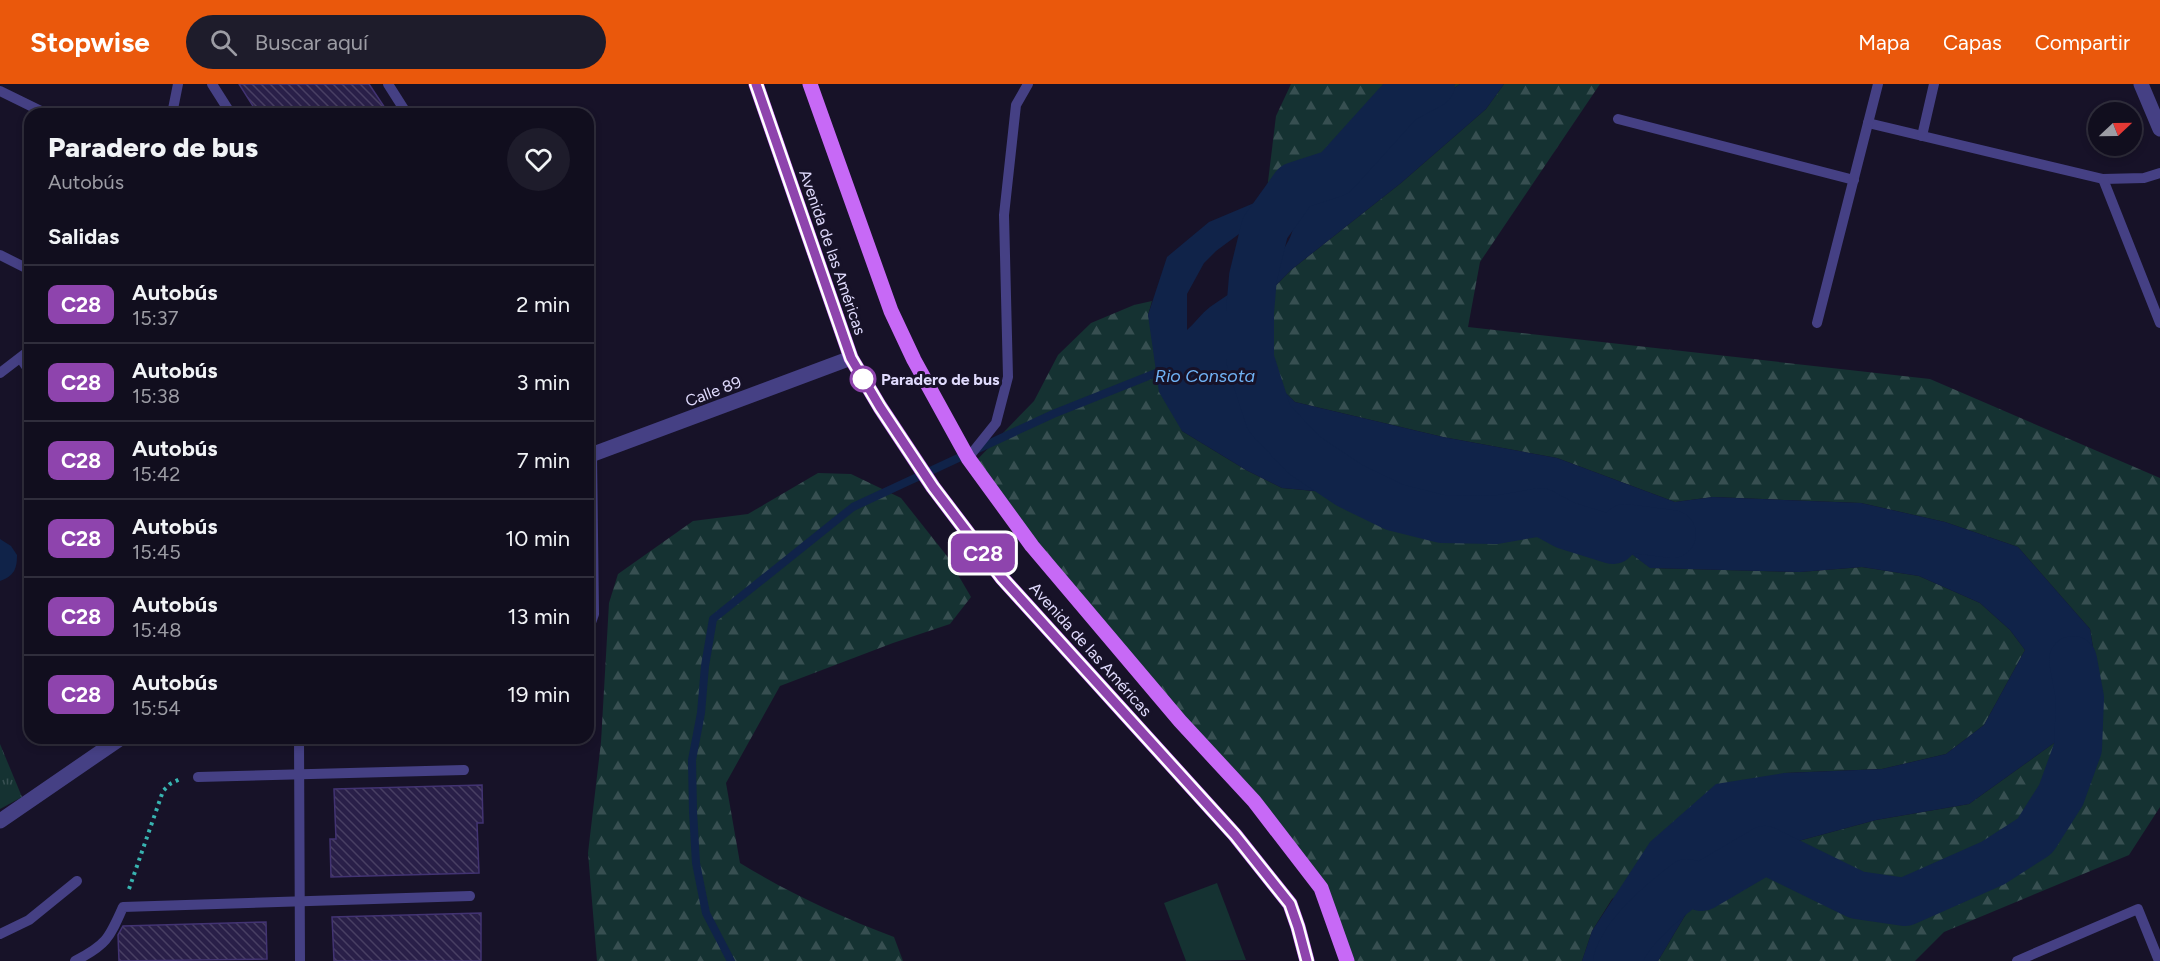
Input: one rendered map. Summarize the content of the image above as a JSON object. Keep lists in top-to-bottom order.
{
  "streets": {
    "main road": ["Avenida de las Américas"],
    "street": ["Calle 89"]
  },
  "crossings": [
    ["Avenida de las Américas", "Calle 89"]
  ],
  "water": ["Rio Consota"],
  "places": ["Paradero de bus"],
  "lines": ["bus line C28"],
  "north": "right",
  "page": {
    "header": "Stopwise",
    "search": "Buscar aquí",
    "nav": ["Mapa", "Capas", "Compartir"],
    "on_map": "C28",
    "heading": [
      ["Paradero de bus", "Autobús"],
      "Salidas"
    ],
    "list": [
      {
        "mark": "C28",
        "name": "Autobús",
        "note": "15:37",
        "value": "2 min"
      },
      {
        "mark": "C28",
        "name": "Autobús",
        "note": "15:38",
        "value": "3 min"
      },
      {
        "mark": "C28",
        "name": "Autobús",
        "note": "15:42",
        "value": "7 min"
      },
      {
        "mark": "C28",
        "name": "Autobús",
        "note": "15:45",
        "value": "10 min"
      },
      {
        "mark": "C28",
        "name": "Autobús",
        "note": "15:48",
        "value": "13 min"
      },
      {
        "mark": "C28",
        "name": "Autobús",
        "note": "15:54",
        "value": "19 min"
      }
    ]
  }
}
